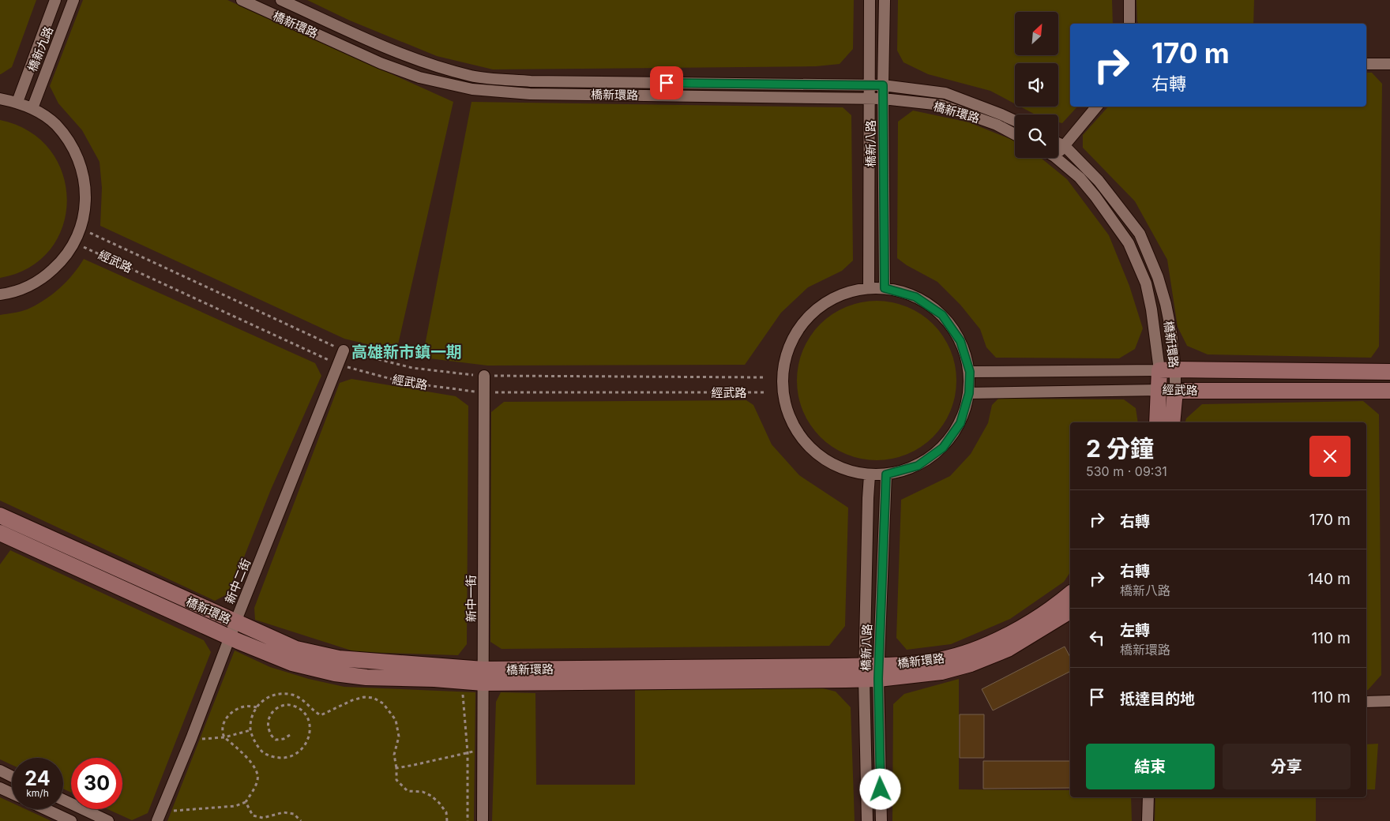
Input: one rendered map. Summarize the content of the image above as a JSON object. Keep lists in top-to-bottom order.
{
  "streets": {
    "street": [
      "橋新環路",
      "橋新九路",
      "橋新八路",
      "經武路",
      "新中二街",
      "新中一街"
    ]
  },
  "crossings": [
    ["橋新環路", "橋新八路"],
    ["橋新環路", "經武路"],
    ["橋新環路", "新中二街"],
    ["橋新環路", "新中一街"],
    ["經武路", "新中二街"],
    ["經武路", "新中一街"]
  ],
  "districts": ["高雄新市鎮一期"],
  "north": "top right",
  "page": {
    "turn": ["170 m", "右轉"],
    "heading": ["2 分鐘", "530 m · 09:31"],
    "list": [
      {
        "name": "右轉",
        "value": "170 m"
      },
      {
        "name": "右轉",
        "note": "橋新八路",
        "value": "140 m"
      },
      {
        "name": "左轉",
        "note": "橋新環路",
        "value": "110 m"
      },
      {
        "name": "抵達目的地",
        "value": "110 m"
      }
    ],
    "buttons": ["結束", "分享"],
    "speed": "24 km/h",
    "limit": "30"
  }
}
